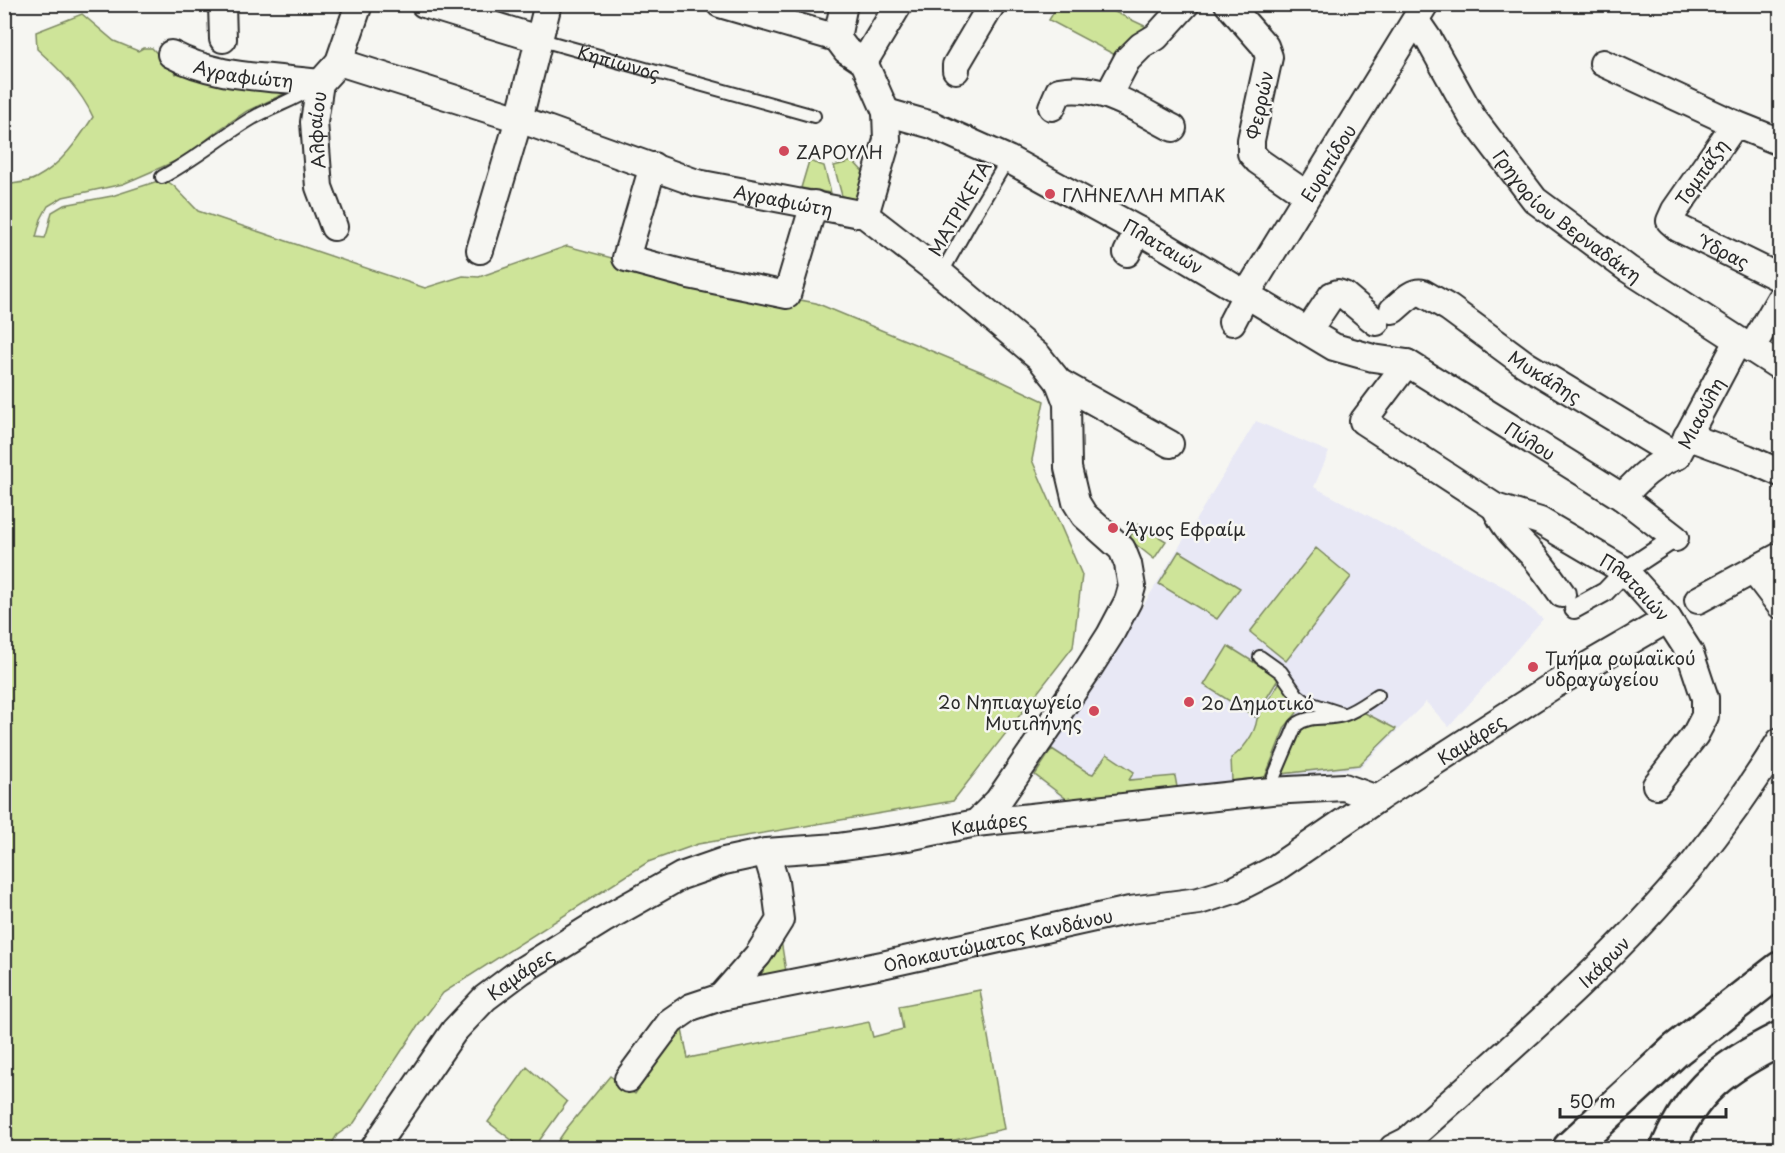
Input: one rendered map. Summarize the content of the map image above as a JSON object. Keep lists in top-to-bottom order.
{
  "streets": {
    "street": [
      "Κηπίωνος",
      "Αγραφιώτη",
      "Φερρών",
      "Αλφαίου",
      "Ευριπίδου",
      "Τομπάζη",
      "Γρηγορίου Βερναδάκη",
      "Πλαταιών",
      "Ύδρας",
      "Μυκάλης",
      "Μιαούλη",
      "Πύλου",
      "Καμάρες",
      "Ολοκαυτώματος Κανδάνου",
      "Ικάρων"
    ],
    "lane": ["ΜΑΤΡΙΚΕΤΑ"]
  },
  "crossings": [
    ["Αγραφιώτη", "Αλφαίου"],
    ["Αγραφιώτη", "ΜΑΤΡΙΚΕΤΑ"],
    ["Φερρών", "Ευριπίδου"],
    ["Ευριπίδου", "Γρηγορίου Βερναδάκη"],
    ["Ευριπίδου", "Πλαταιών"],
    ["Τομπάζη", "Ύδρας"],
    ["ΜΑΤΡΙΚΕΤΑ", "Πλαταιών"],
    ["Γρηγορίου Βερναδάκη", "Μιαούλη"],
    ["Πλαταιών", "Μυκάλης"],
    ["Πλαταιών", "Πύλου"],
    ["Πλαταιών", "Καμάρες"],
    ["Μυκάλης", "Μιαούλη"],
    ["Μιαούλη", "Πύλου"],
    ["Καμάρες", "Ολοκαυτώματος Κανδάνου"]
  ],
  "places": [
    "ΖΑΡΟΥΛΗ",
    "ΓΛΗΝΕΛΛΗ ΜΠΑΚ",
    "Άγιος Εφραίμ",
    "Τμήμα ρωμαϊκού υδραγωγείου",
    "2ο Δημοτικό",
    "2ο Νηπιαγωγείο Μυτιλήνης"
  ],
  "scale_bar": "50 m"
}
